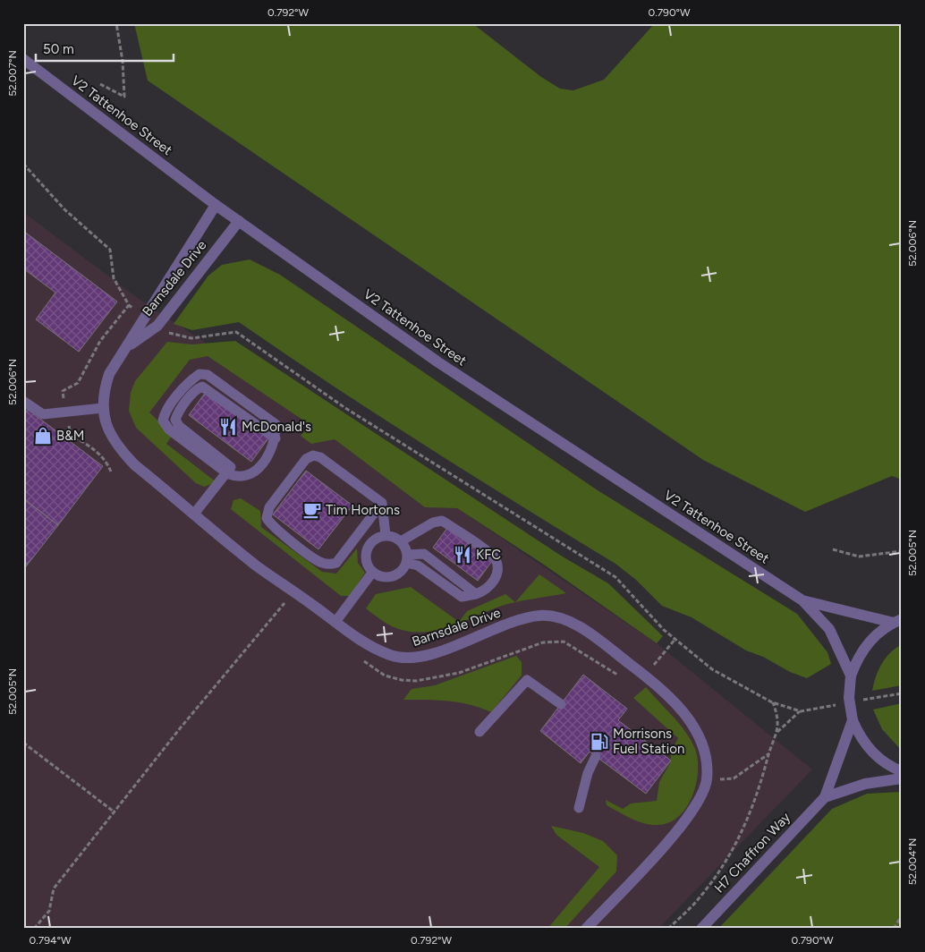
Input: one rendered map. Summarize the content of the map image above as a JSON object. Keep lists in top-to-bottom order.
{
  "streets": {
    "street": ["V2 Tattenhoe Street", "Barnsdale Drive", "H7 Chaffron Way"]
  },
  "crossings": [
    ["V2 Tattenhoe Street", "Barnsdale Drive"]
  ],
  "places": {
    "restaurant": ["McDonald's", "KFC"],
    "shop": ["B&M"],
    "cafe": ["Tim Hortons"],
    "fuel station": ["Morrisons Fuel Station"]
  },
  "scale_bar": "50 m",
  "coordinates": [
    "0.792°W",
    "0.790°W",
    "52.007°N",
    "52.006°N",
    "52.005°N",
    "52.004°N",
    "0.794°W"
  ]
}
